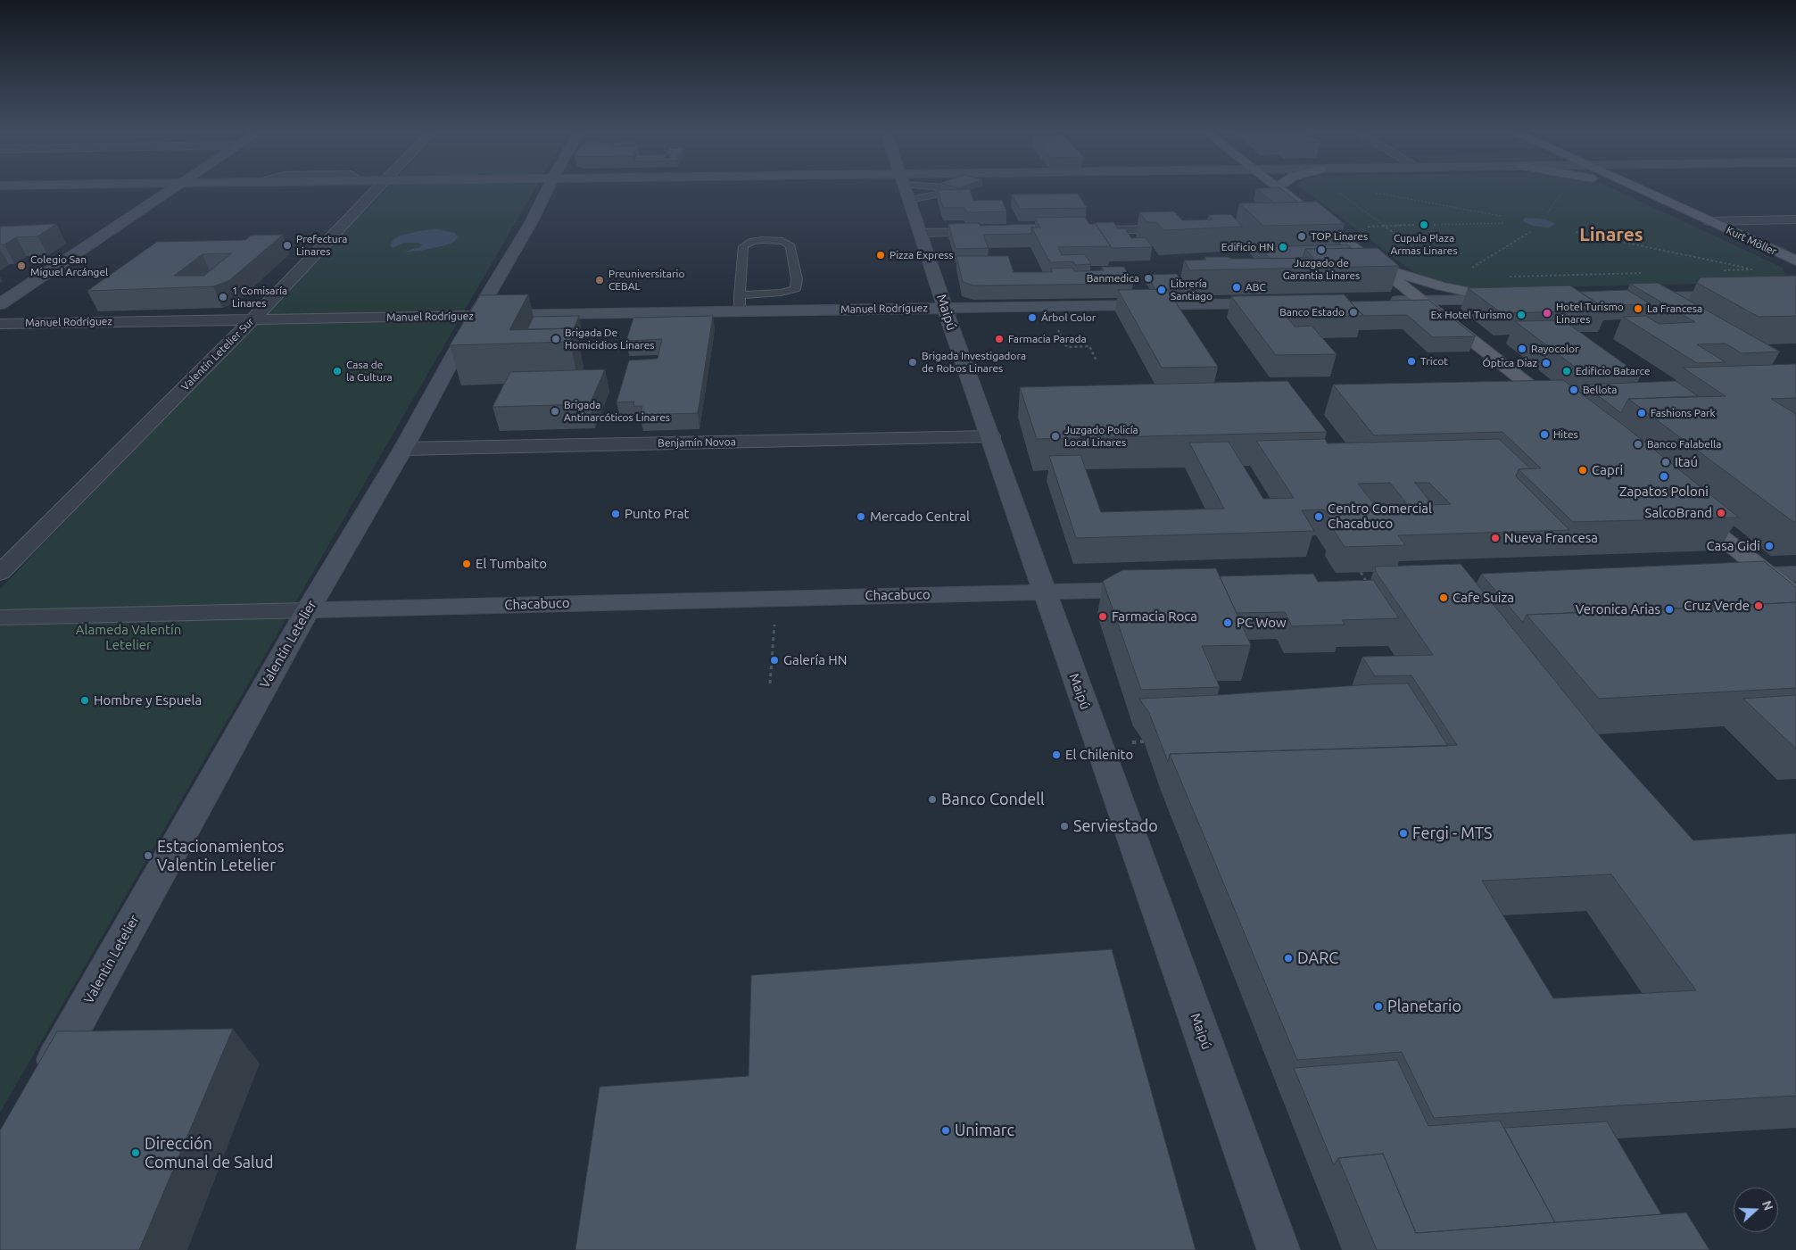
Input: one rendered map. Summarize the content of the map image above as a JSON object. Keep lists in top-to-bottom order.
{
  "streets": {
    "main road": [
      "Kurt Möller",
      "Manuel Rodríguez",
      "Maipú",
      "Chacabuco",
      "Valentín Letelier"
    ],
    "street": ["Valentín Letelier Sur", "Benjamín Novoa"]
  },
  "crossings": [
    ["Manuel Rodríguez", "Maipú"],
    ["Manuel Rodríguez", "Valentín Letelier Sur"],
    ["Manuel Rodríguez", "Valentín Letelier"],
    ["Maipú", "Benjamín Novoa"],
    ["Maipú", "Chacabuco"],
    ["Benjamín Novoa", "Valentín Letelier"],
    ["Chacabuco", "Valentín Letelier"]
  ],
  "districts": ["Linares"],
  "parks": ["Alameda Valentín Letelier"],
  "places": [
    "Cupula Plaza Armas Linares",
    "TOP Linares",
    "Prefectura Linares",
    "Edificio HN",
    "Juzgado de Garantia Linares",
    "Pizza Express",
    "Colegio San Miguel Arcángel",
    "Banmedica",
    "Preuniversitario CEBAL",
    "ABC",
    "Librería Santiago",
    "1 Comisaría Linares",
    "La Francesa",
    "Banco Estado",
    "Hotel Turismo Linares",
    "Ex Hotel Turismo",
    "Árbol Color",
    "Brigada De Homicidios Linares",
    "Farmacia Parada",
    "Rayocolor",
    "Tricot",
    "Brigada Investigadora de Robos Linares",
    "Óptica Diaz",
    "Casa de la Cultura",
    "Edificio Batarce",
    "Bellota",
    "Brigada Antinarcóticos Linares",
    "Fashions Park",
    "Hites",
    "Juzgado Policía Local Linares",
    "Banco Falabella",
    "Itaú",
    "Capri",
    "Zapatos Poloni",
    "SalcoBrand",
    "Punto Prat",
    "Mercado Central",
    "Centro Comercial Chacabuco",
    "Nueva Francesa",
    "Casa Gidi",
    "El Tumbaito",
    "Cafe Suiza",
    "Cruz Verde",
    "Veronica Arias",
    "Farmacia Roca",
    "PC Wow",
    "Galería HN",
    "Hombre y Espuela",
    "El Chilenito",
    "Banco Condell",
    "Serviestado",
    "Fergi - MTS",
    "Estacionamientos Valentin Letelier",
    "DARC",
    "Planetario",
    "Unimarc",
    "Dirección Comunal de Salud"
  ],
  "north": "right"
}
